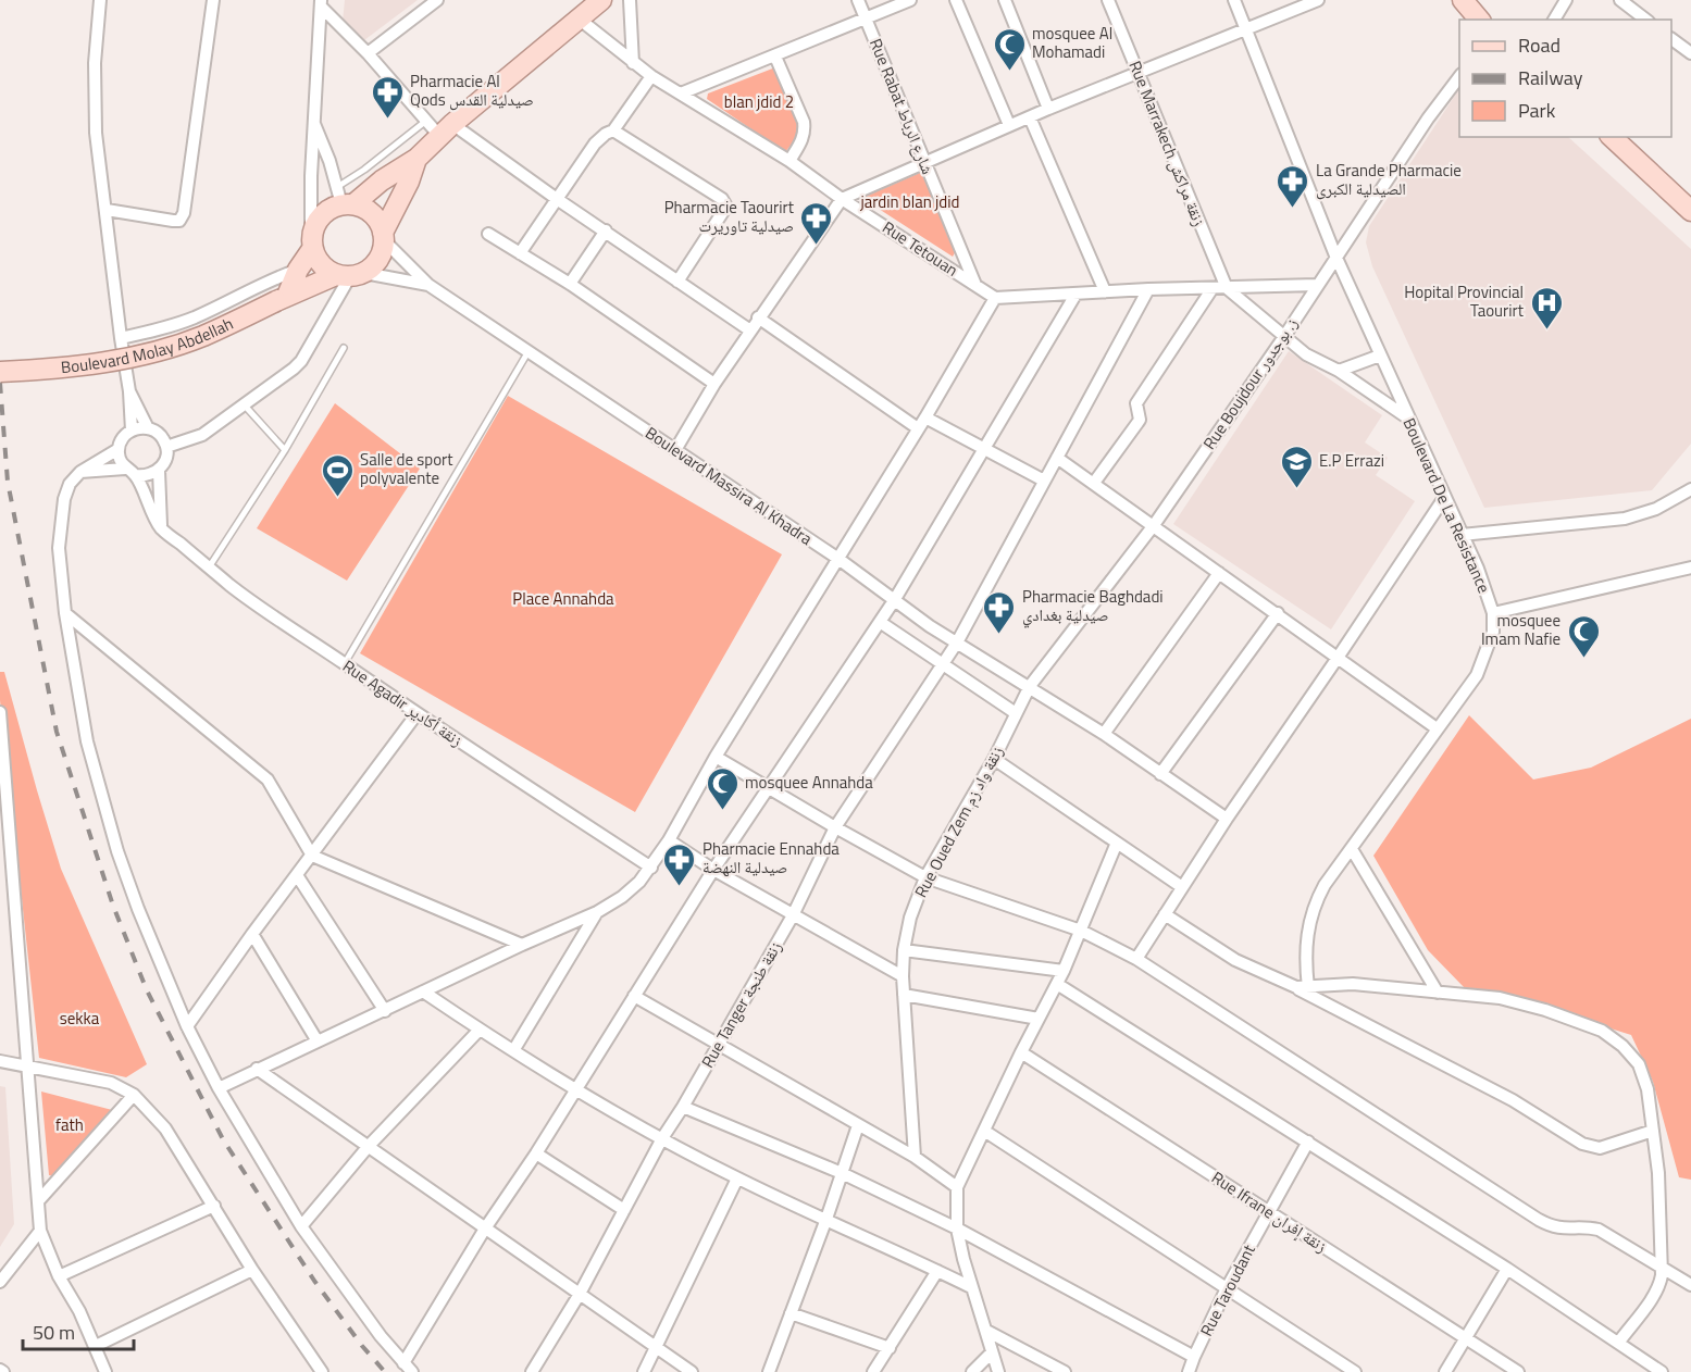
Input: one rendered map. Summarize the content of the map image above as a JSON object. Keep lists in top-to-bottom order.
{
  "streets": {
    "main road": ["Boulevard Molay Abdellah"],
    "street": [
      "Rue Rabat شارع الرباط",
      "Rue Marrakech زنقة مراكش",
      "Rue Tetouan",
      "Rue Boujdour ز. بوجدور",
      "Boulevard Massira Al Khadra",
      "Boulevard De La Resistance",
      "Rue Agadir زنقة أكادير",
      "Rue Oued Zem زنقة واد زم",
      "Rue Tanger زنقة طنجة",
      "Rue Ifrane زنقة إفران",
      "Rue Taroudant"
    ]
  },
  "crossings": [
    ["Rue Rabat شارع الرباط", "Rue Tetouan"],
    ["Rue Boujdour ز. بوجدور", "Boulevard Massira Al Khadra"],
    ["Rue Boujdour ز. بوجدور", "Boulevard De La Resistance"],
    ["Rue Boujdour ز. بوجدور", "Rue Oued Zem زنقة واد زم"],
    ["Boulevard Massira Al Khadra", "Rue Oued Zem زنقة واد زم"],
    ["Boulevard Massira Al Khadra", "Rue Tanger زنقة طنجة"],
    ["Rue Ifrane زنقة إفران", "Rue Taroudant"]
  ],
  "parks": [
    "blan jdid 2",
    "jardin blan jdid",
    "Place Annahda",
    "sekka",
    "fath"
  ],
  "places": {
    "mosque": ["mosquee Al Mohamadi", "mosquee Imam Nafie", "mosquee Annahda"],
    "pharmacy": [
      "Pharmacie Al Qods صيدلية القدس",
      "La Grande Pharmacie الصيدلية الكبرى",
      "Pharmacie Taourirt صيدلية تاوريرت",
      "Pharmacie Baghdadi صيدلية بغدادي",
      "Pharmacie Ennahda صيدلية النهضة"
    ],
    "hospital": ["Hopital Provincial Taourirt"],
    "school or university": ["E.P Errazi"],
    "sports": ["Salle de sport polyvalente"]
  },
  "legend": ["Road", "Railway", "Park"],
  "scale_bar": "50 m"
}
